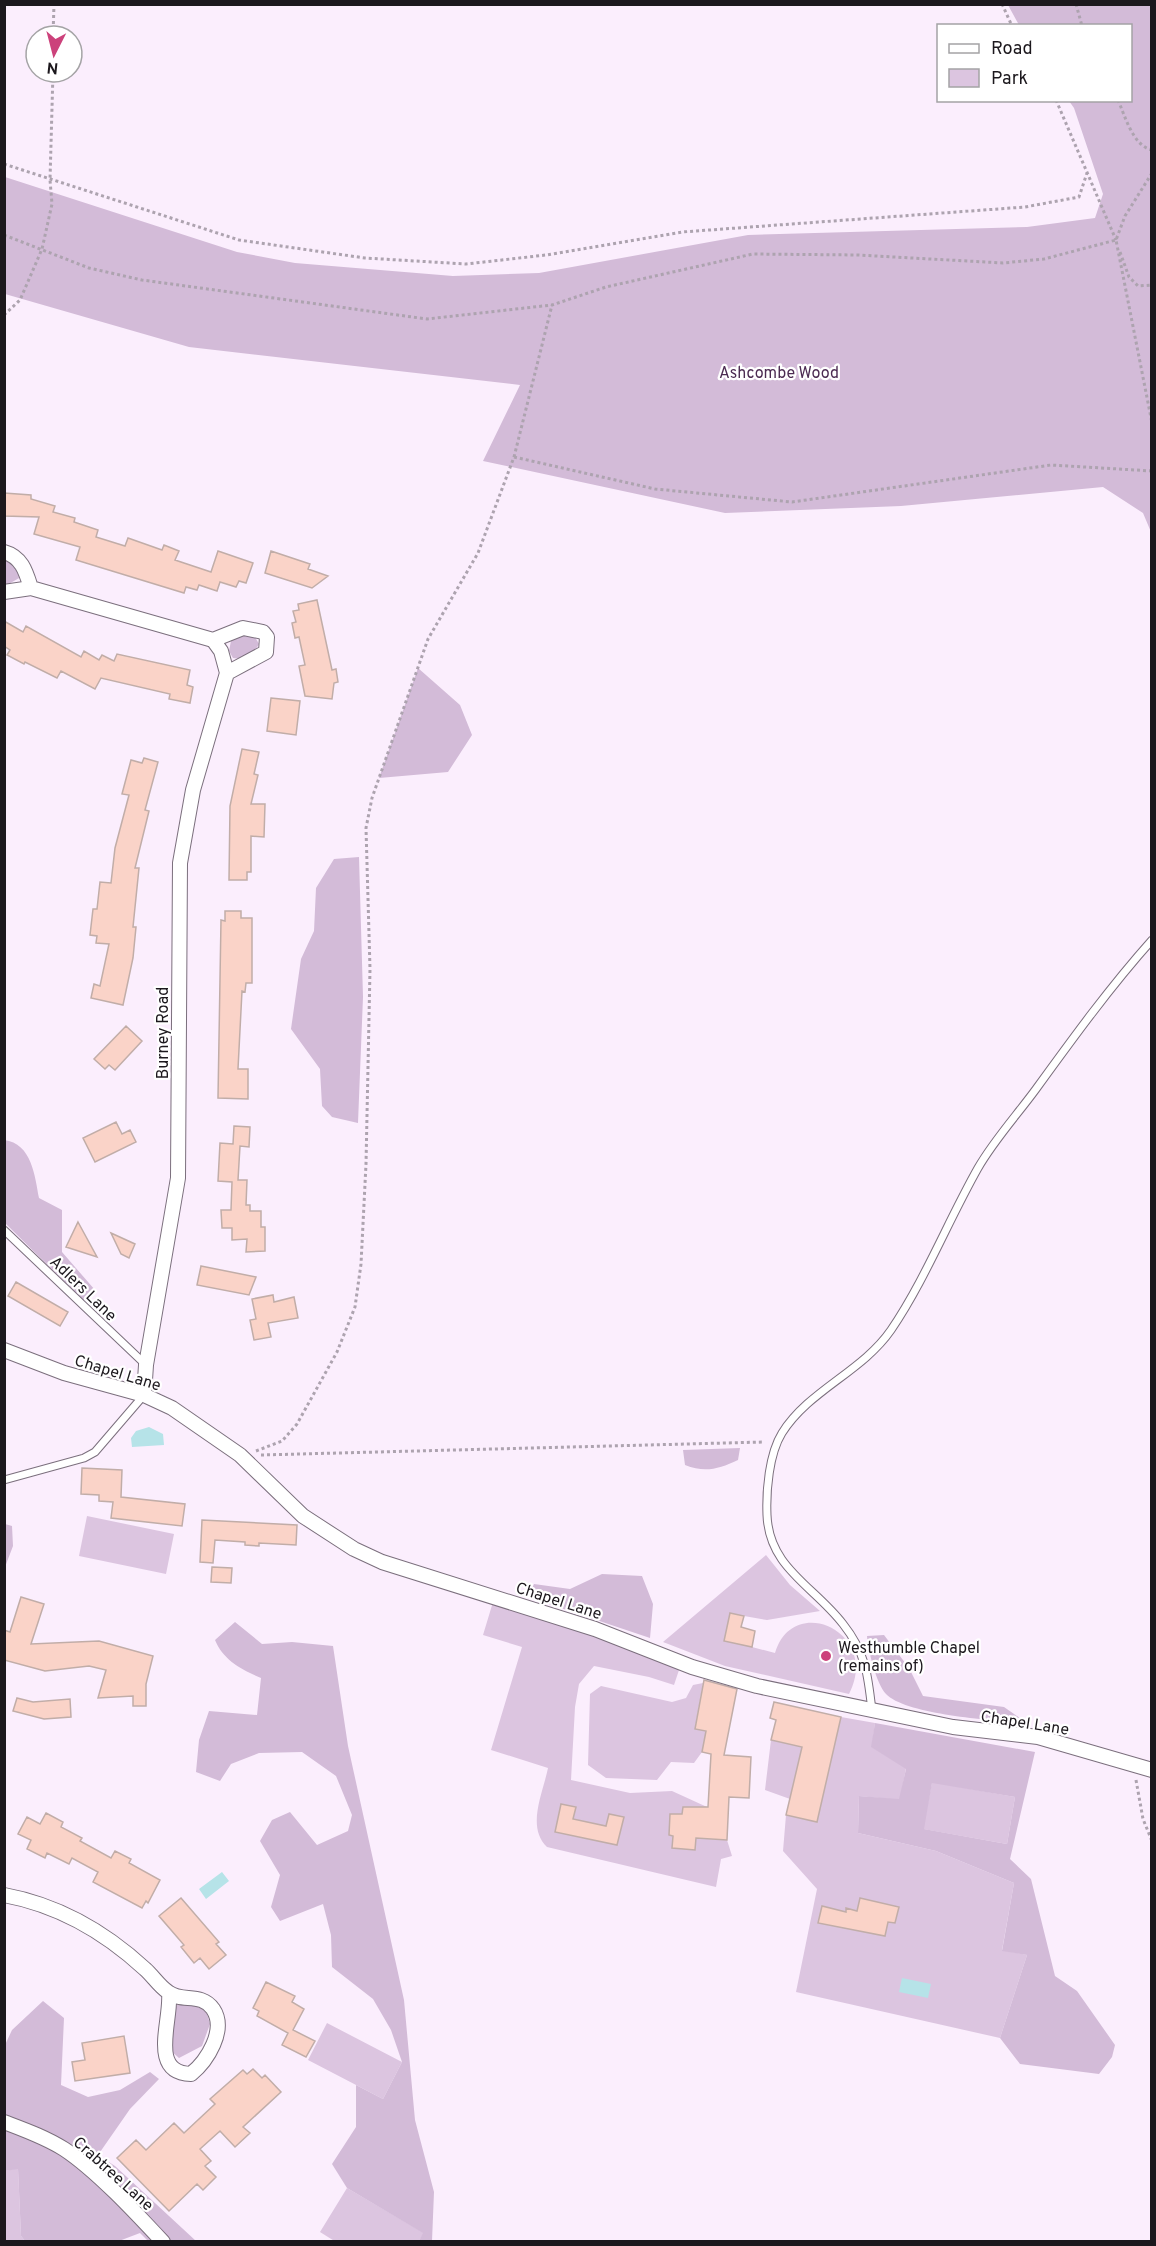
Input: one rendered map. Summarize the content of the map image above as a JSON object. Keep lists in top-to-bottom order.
{
  "streets": {
    "street": ["Burney Road", "Chapel Lane", "Crabtree Lane"],
    "lane": ["Adlers Lane"]
  },
  "crossings": [
    ["Burney Road", "Adlers Lane"],
    ["Burney Road", "Chapel Lane"]
  ],
  "parks": ["Ashcombe Wood"],
  "places": ["Westhumble Chapel (remains of)"],
  "legend": ["Road", "Park"],
  "north": "bottom"
}
